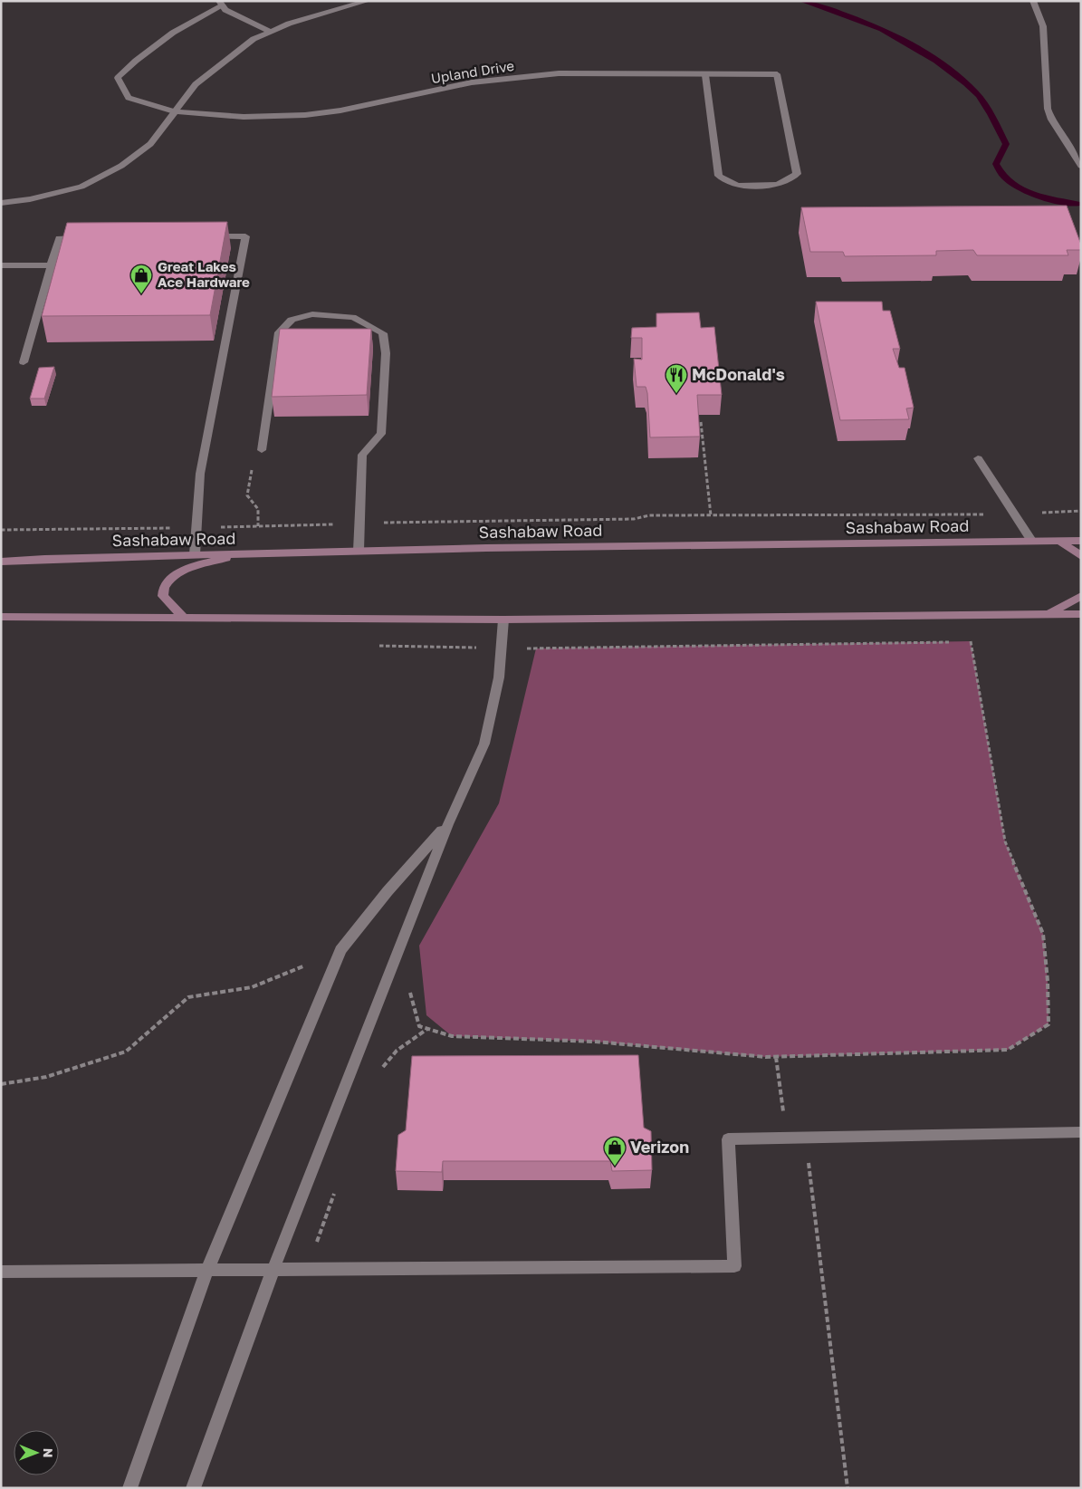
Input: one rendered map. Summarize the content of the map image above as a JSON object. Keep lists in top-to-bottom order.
{
  "streets": {
    "main road": ["Sashabaw Road"],
    "street": ["Upland Drive"]
  },
  "places": {
    "shop": ["Great Lakes Ace Hardware", "Verizon"],
    "restaurant": ["McDonald's"]
  },
  "north": "right"
}
